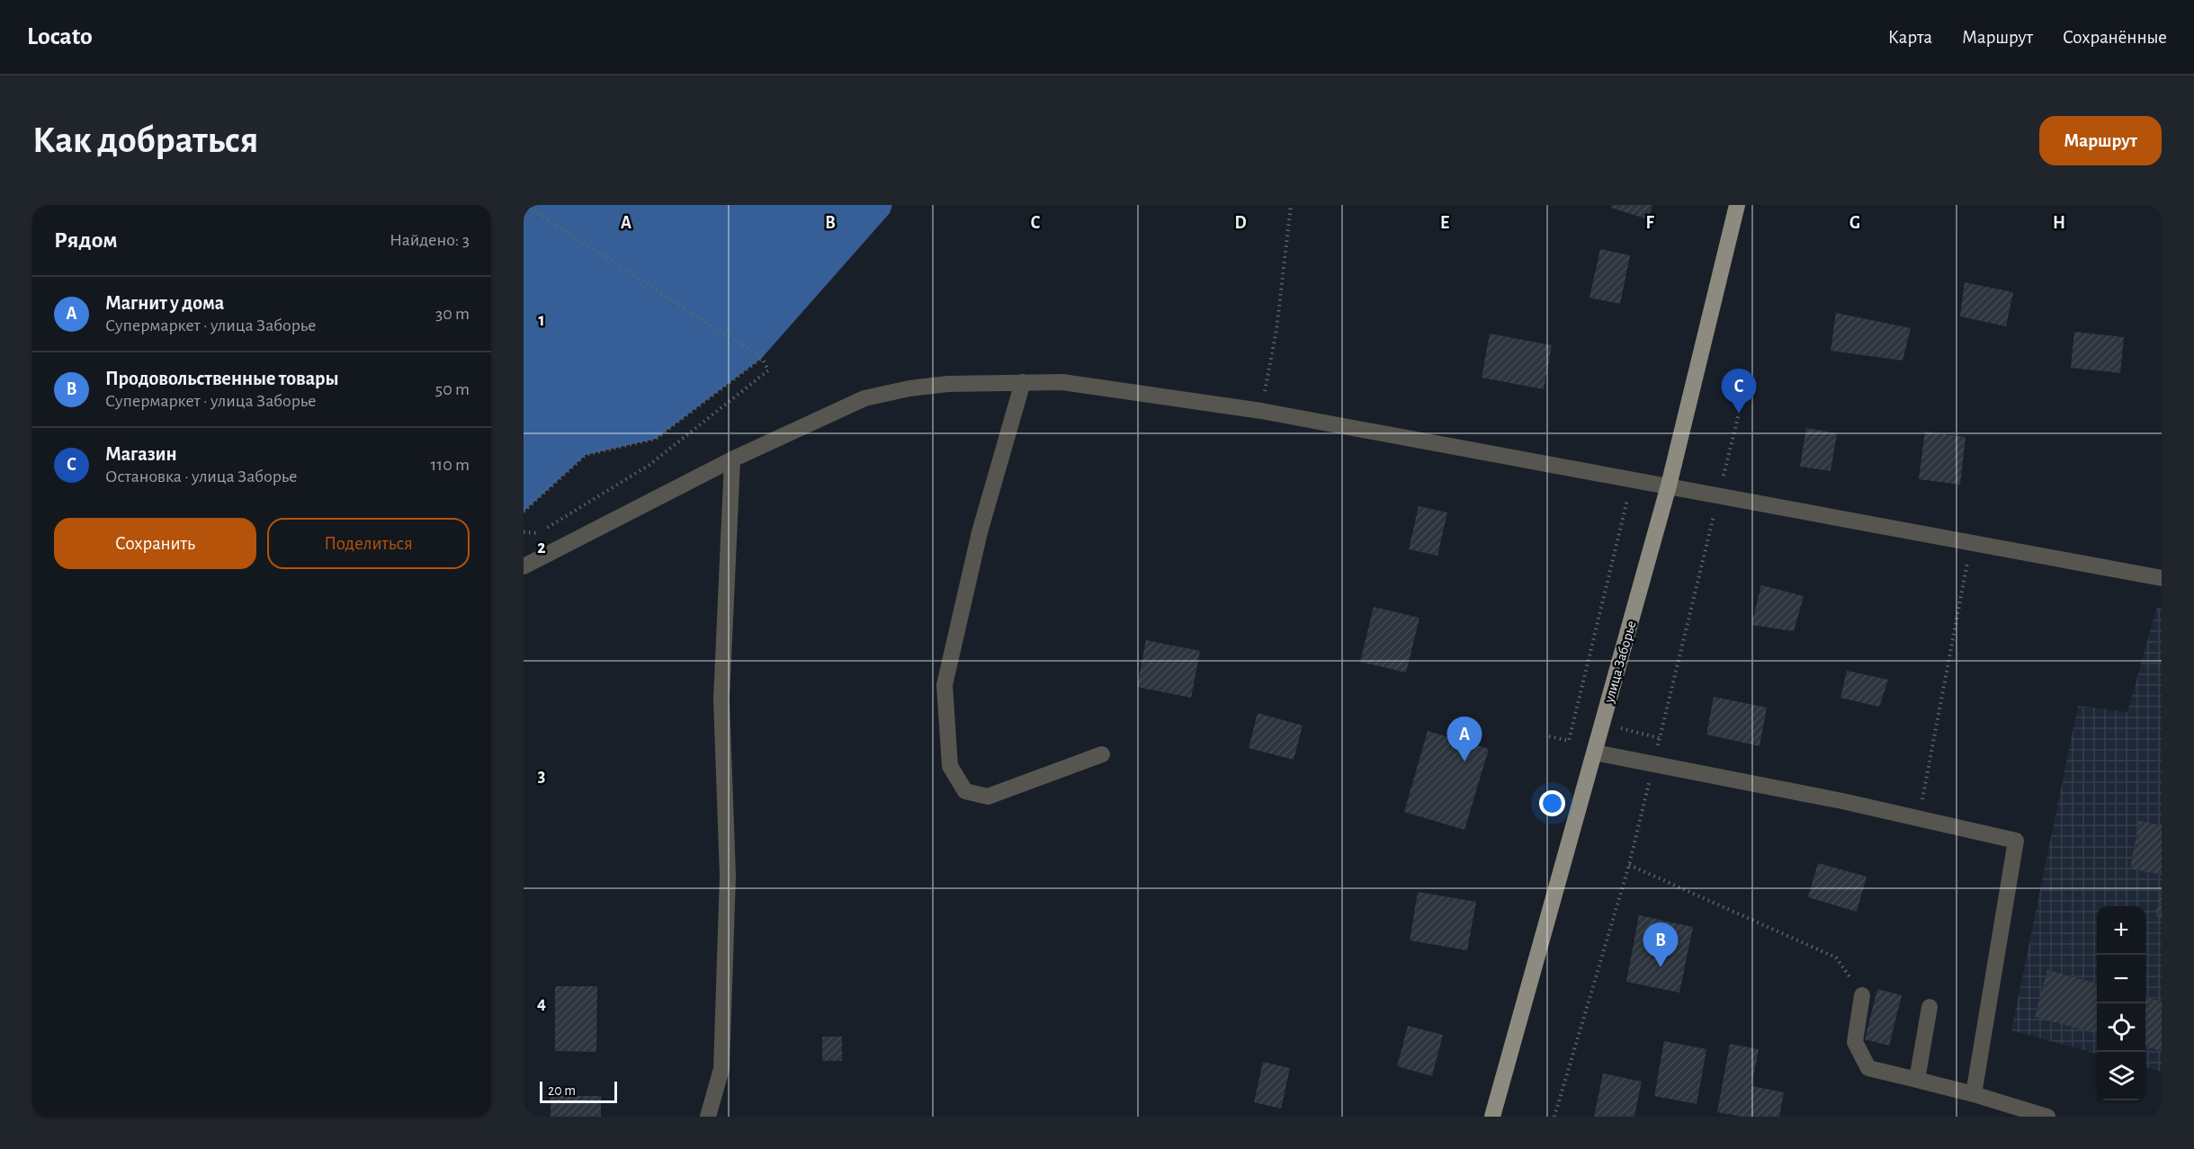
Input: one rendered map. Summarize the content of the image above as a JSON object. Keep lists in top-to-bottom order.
{
  "streets": {
    "main road": ["улица Заборье"]
  },
  "scale_bar": "20 m",
  "page": {
    "header": "Locato",
    "nav": ["Карта", "Маршрут", "Сохранённые"],
    "buttons": [
      "Маршрут",
      ["Сохранить", "Поделиться"]
    ],
    "title": "Как добраться",
    "heading": ["Рядом", "Найдено: 3"],
    "list": [
      {
        "mark": "A",
        "name": "Магнит у дома",
        "note": "Супермаркет · улица Заборье",
        "value": "30 m"
      },
      {
        "mark": "B",
        "name": "Продовольственные товары",
        "note": "Супермаркет · улица Заборье",
        "value": "50 m"
      },
      {
        "mark": "C",
        "name": "Магазин",
        "note": "Остановка · улица Заборье",
        "value": "110 m"
      }
    ],
    "pins": ["C", "A", "B"],
    "map_buttons": ["+", "−"],
    "scale": "20 m"
  },
  "grid": {
    "columns": [
      "A",
      "B",
      "C",
      "D",
      "E",
      "F",
      "G",
      "H"
    ],
    "rows": [
      "1",
      "2",
      "3",
      "4"
    ]
  }
}
